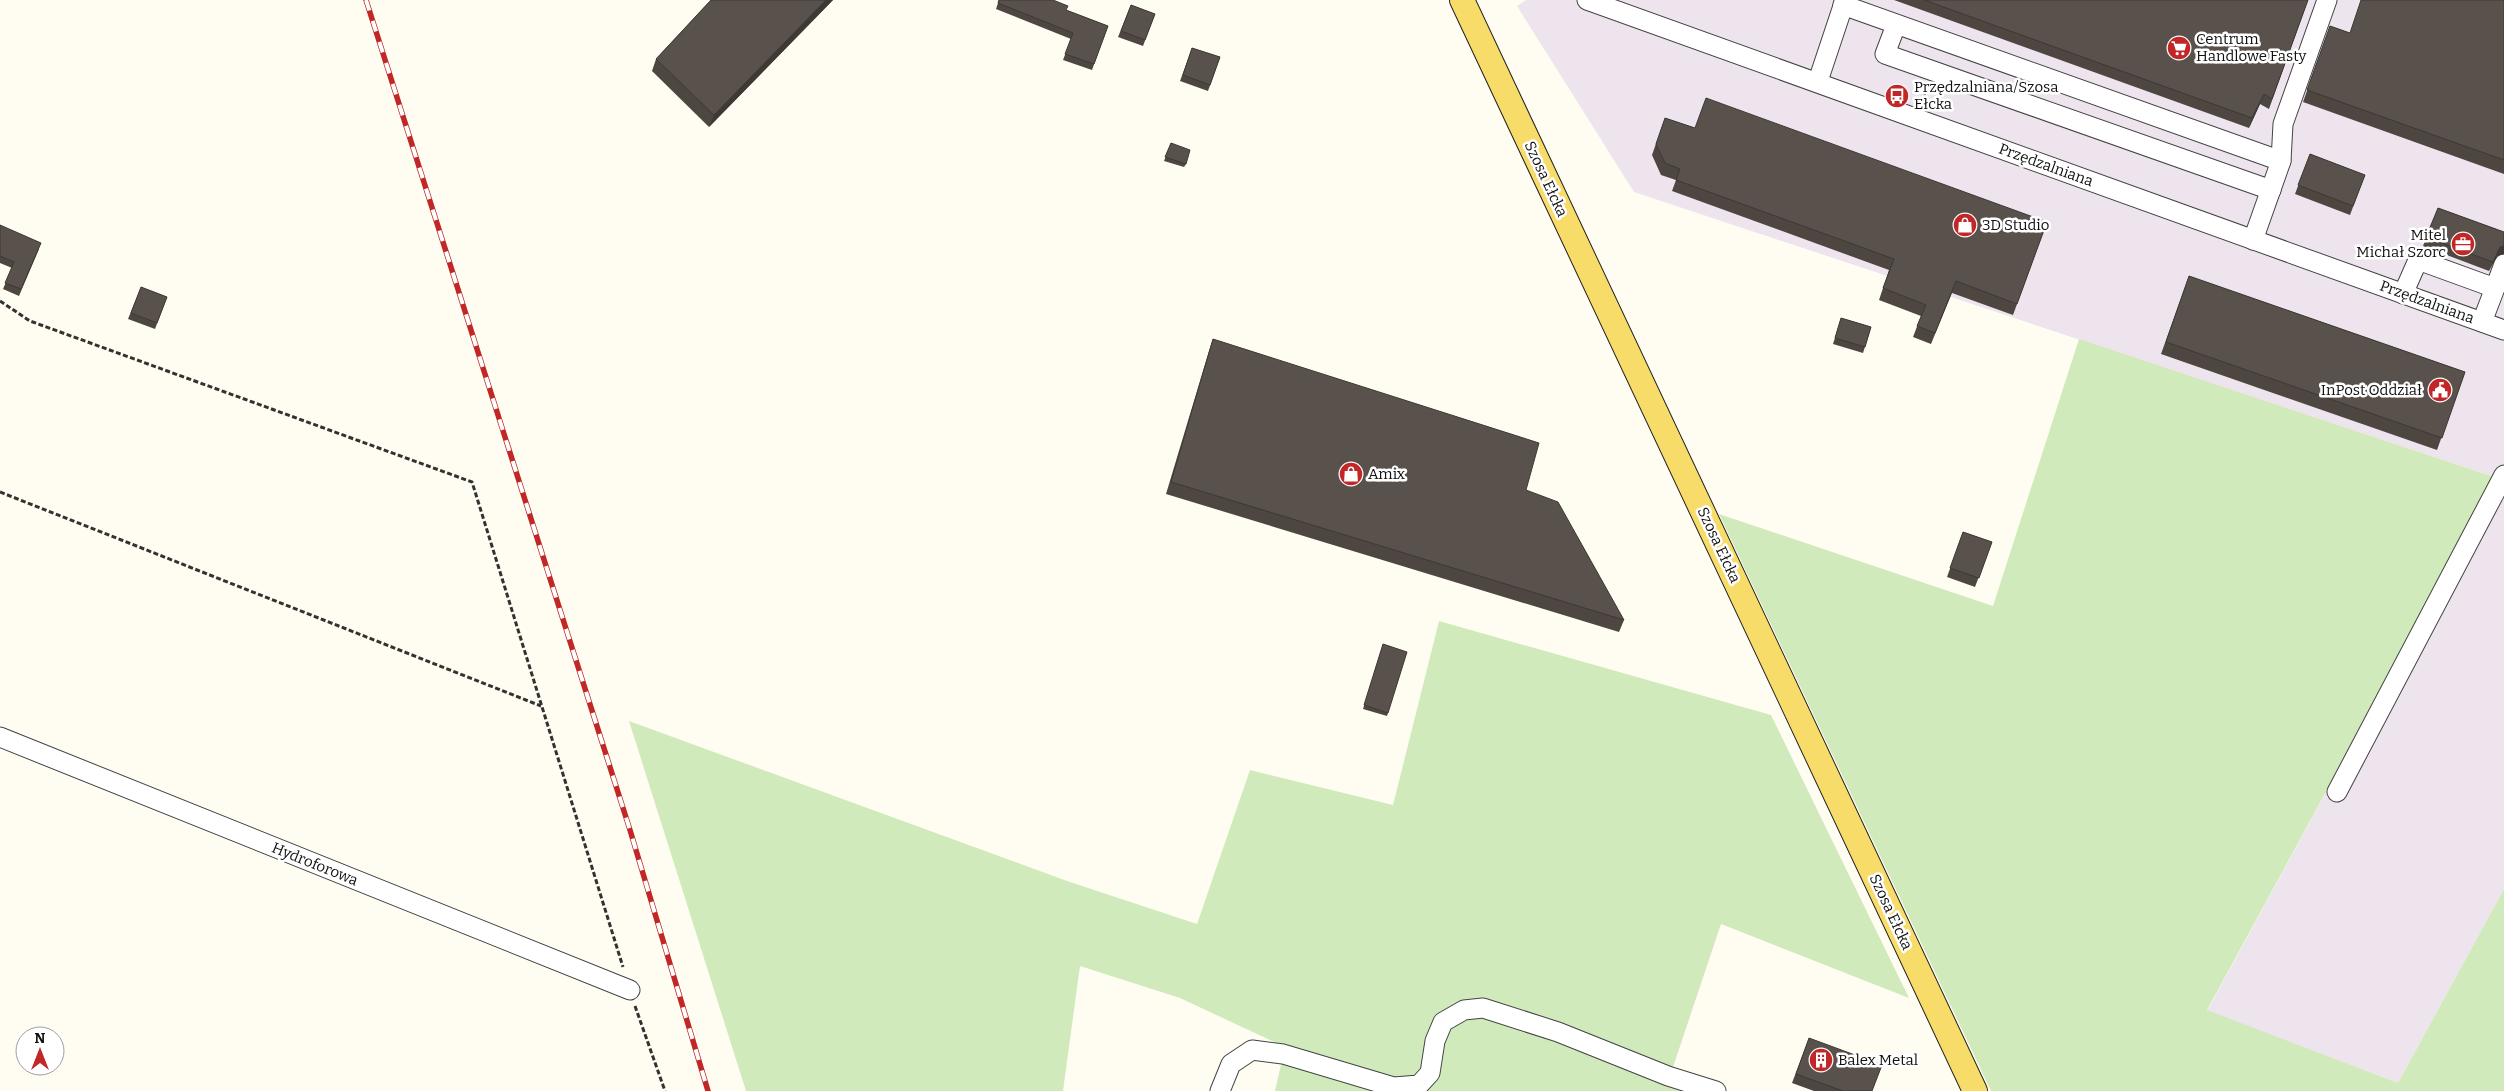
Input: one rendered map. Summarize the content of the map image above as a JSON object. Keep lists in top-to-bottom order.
{
  "streets": {
    "main road": ["Szosa Ełcka"],
    "street": ["Przędzalniana", "Hydroforowa"]
  },
  "places": {
    "supermarket": ["Centrum Handlowe Fasty"],
    "bus stop": ["Przędzalniana/Szosa Ełcka"],
    "shop": ["3D Studio", "Amix"],
    "office": ["Mitel Michał Szorc"],
    "public building": ["InPost Oddział"],
    "building": ["Balex Metal"]
  },
  "north": "top"
}
